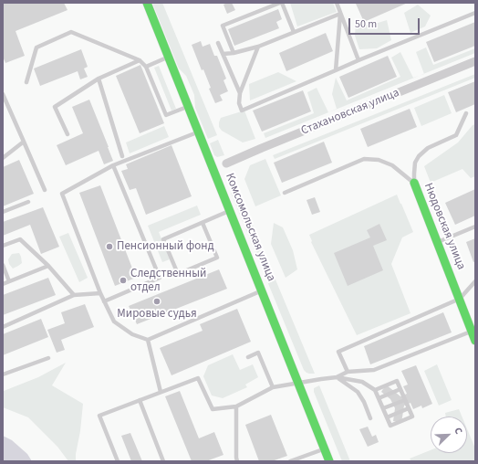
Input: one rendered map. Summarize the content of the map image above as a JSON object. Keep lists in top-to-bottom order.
{
  "streets": {
    "main road": ["Нюдовская улица", "Комсомольская улица"],
    "street": ["Стахановская улица"]
  },
  "places": ["Пенсионный фонд", "Следственный отдел", "Мировые судья"],
  "scale_bar": "50 m",
  "north": "top right"
}
